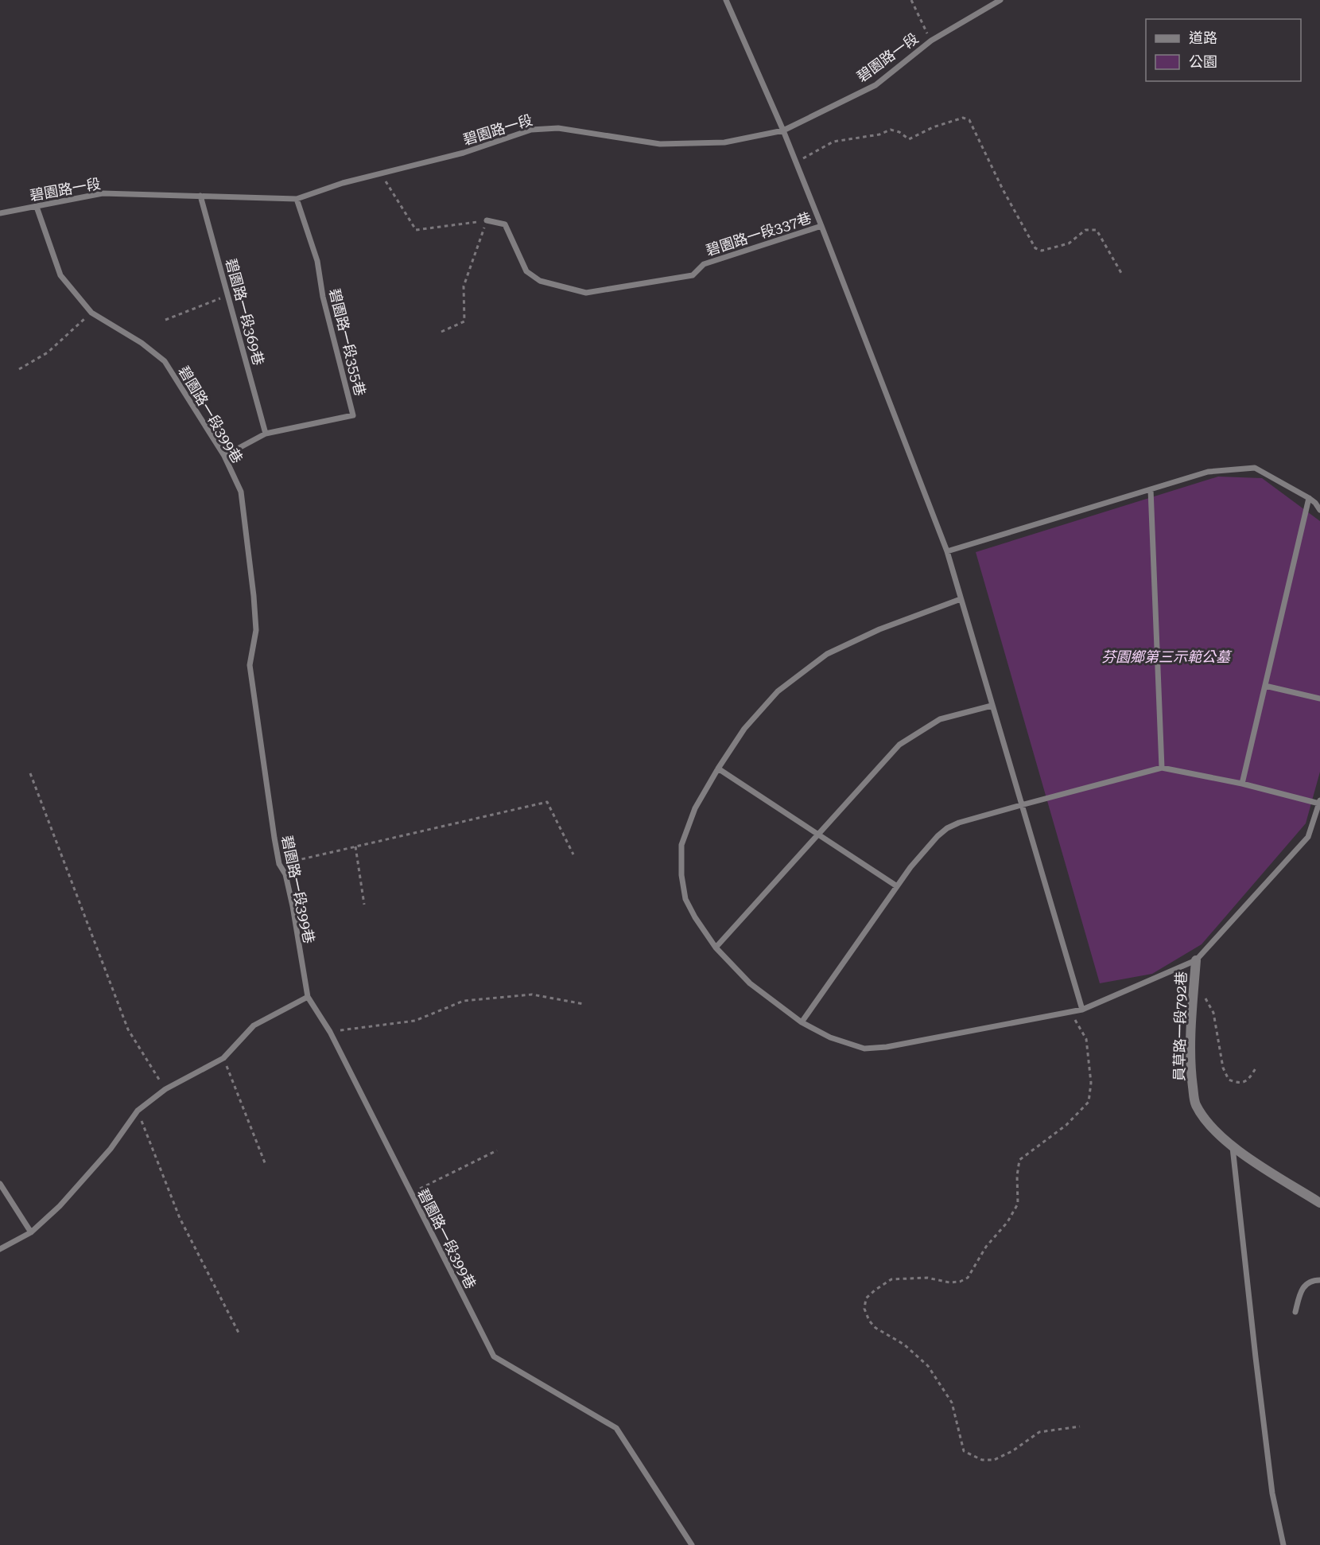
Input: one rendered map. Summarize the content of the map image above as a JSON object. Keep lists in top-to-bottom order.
{
  "streets": {
    "street": ["員草路一段792巷"],
    "lane": [
      "碧園路一段",
      "碧園路一段337巷",
      "碧園路一段369巷",
      "碧園路一段355巷",
      "碧園路一段399巷"
    ]
  },
  "crossings": [
    ["碧園路一段", "碧園路一段369巷"],
    ["碧園路一段", "碧園路一段355巷"],
    ["碧園路一段", "碧園路一段399巷"],
    ["碧園路一段369巷", "碧園路一段355巷"],
    ["碧園路一段355巷", "碧園路一段399巷"]
  ],
  "parks": ["芬園鄉第三示範公墓"],
  "legend": ["道路", "公園"]
}
